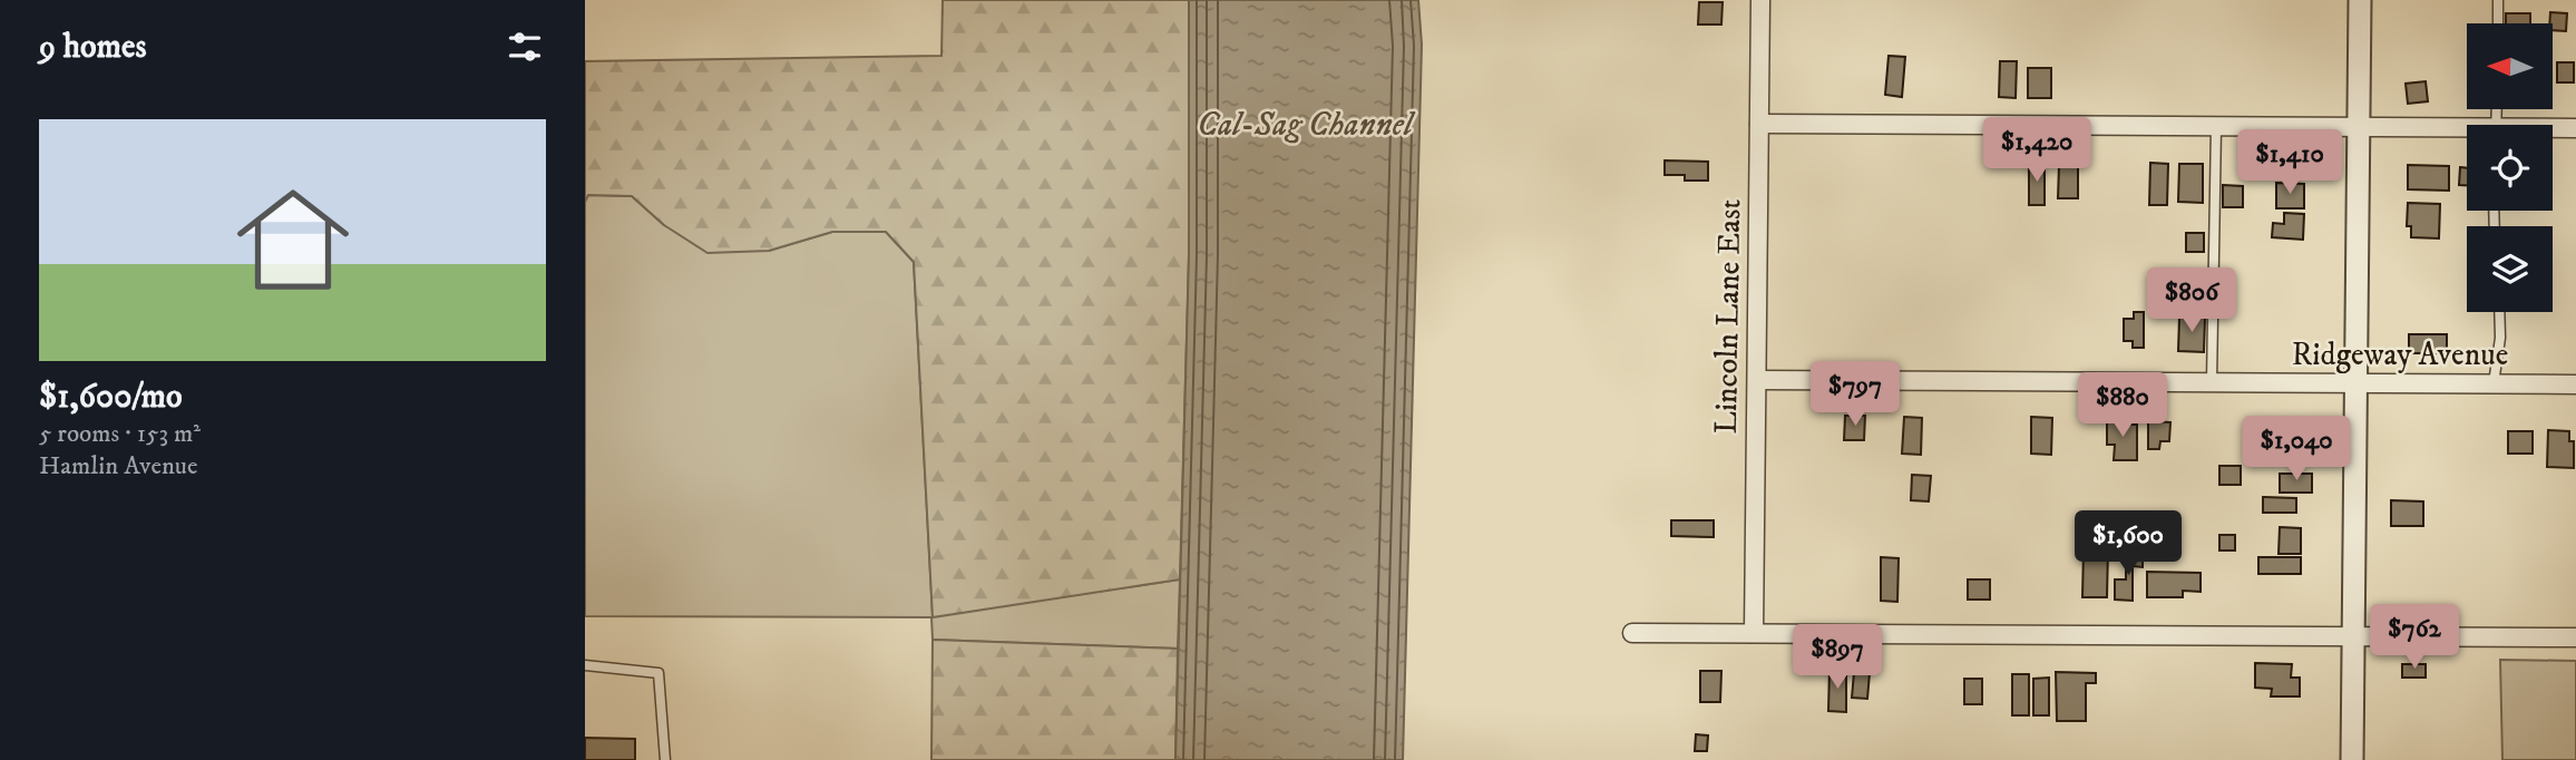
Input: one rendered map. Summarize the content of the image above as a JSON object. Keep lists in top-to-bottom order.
{
  "streets": {
    "street": ["Lincoln Lane East", "Ridgeway Avenue"]
  },
  "crossings": [
    ["Lincoln Lane East", "Ridgeway Avenue"]
  ],
  "water": ["Cal-Sag Channel"],
  "north": "left",
  "page": {
    "heading": "9 homes",
    "list": [
      {
        "name": "$1,600/mo",
        "note": "5 rooms · 153 m² · Hamlin Avenue"
      }
    ],
    "price": [
      "$1,420",
      "$1,410",
      "$806",
      "$797",
      "$880",
      "$1,040",
      "$1,600",
      "$762",
      "$897"
    ]
  }
}
